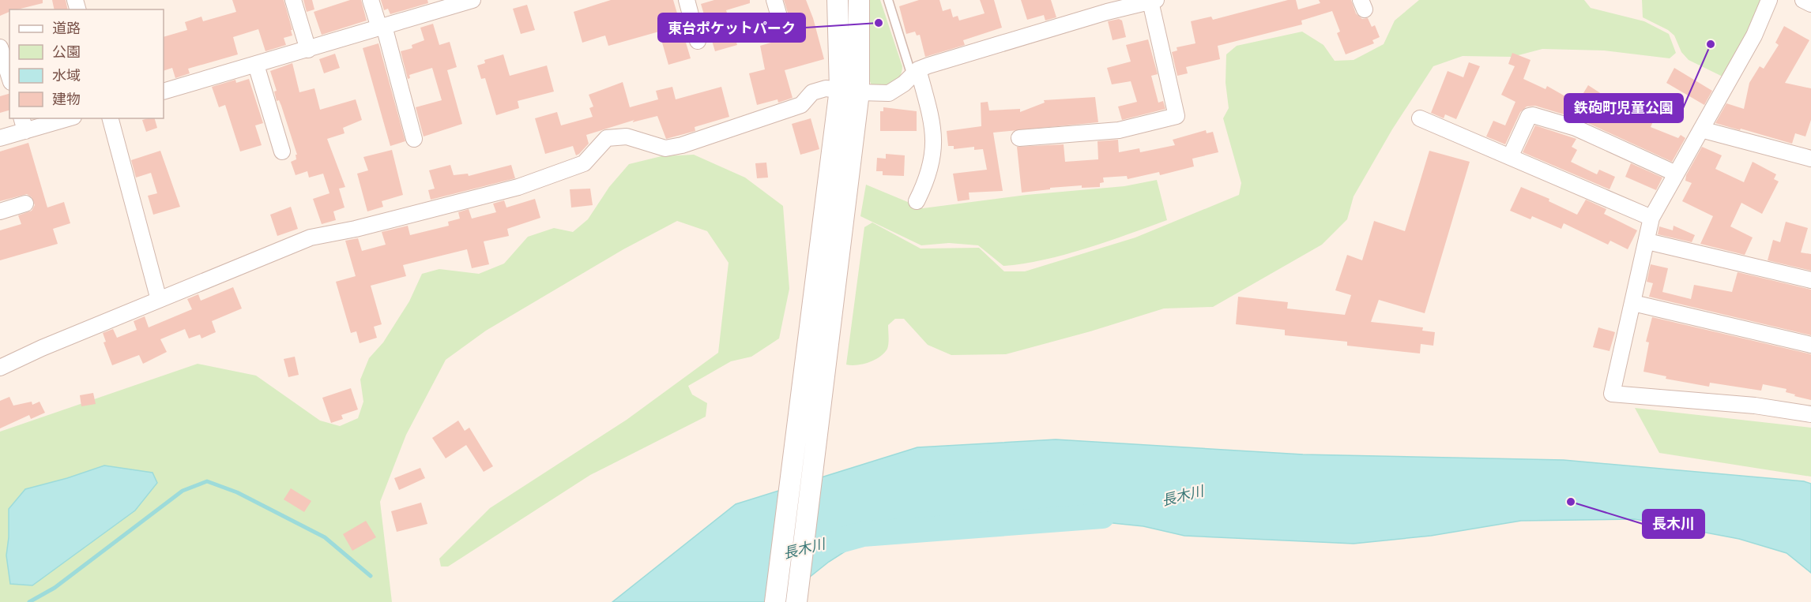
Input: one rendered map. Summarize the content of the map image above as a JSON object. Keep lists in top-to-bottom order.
{
  "water": ["長木川"],
  "places": ["東台ポケットパーク", "鉄砲町児童公園", "長木川"],
  "legend": [
    "道路",
    "公園",
    "水域",
    "建物"
  ]
}
